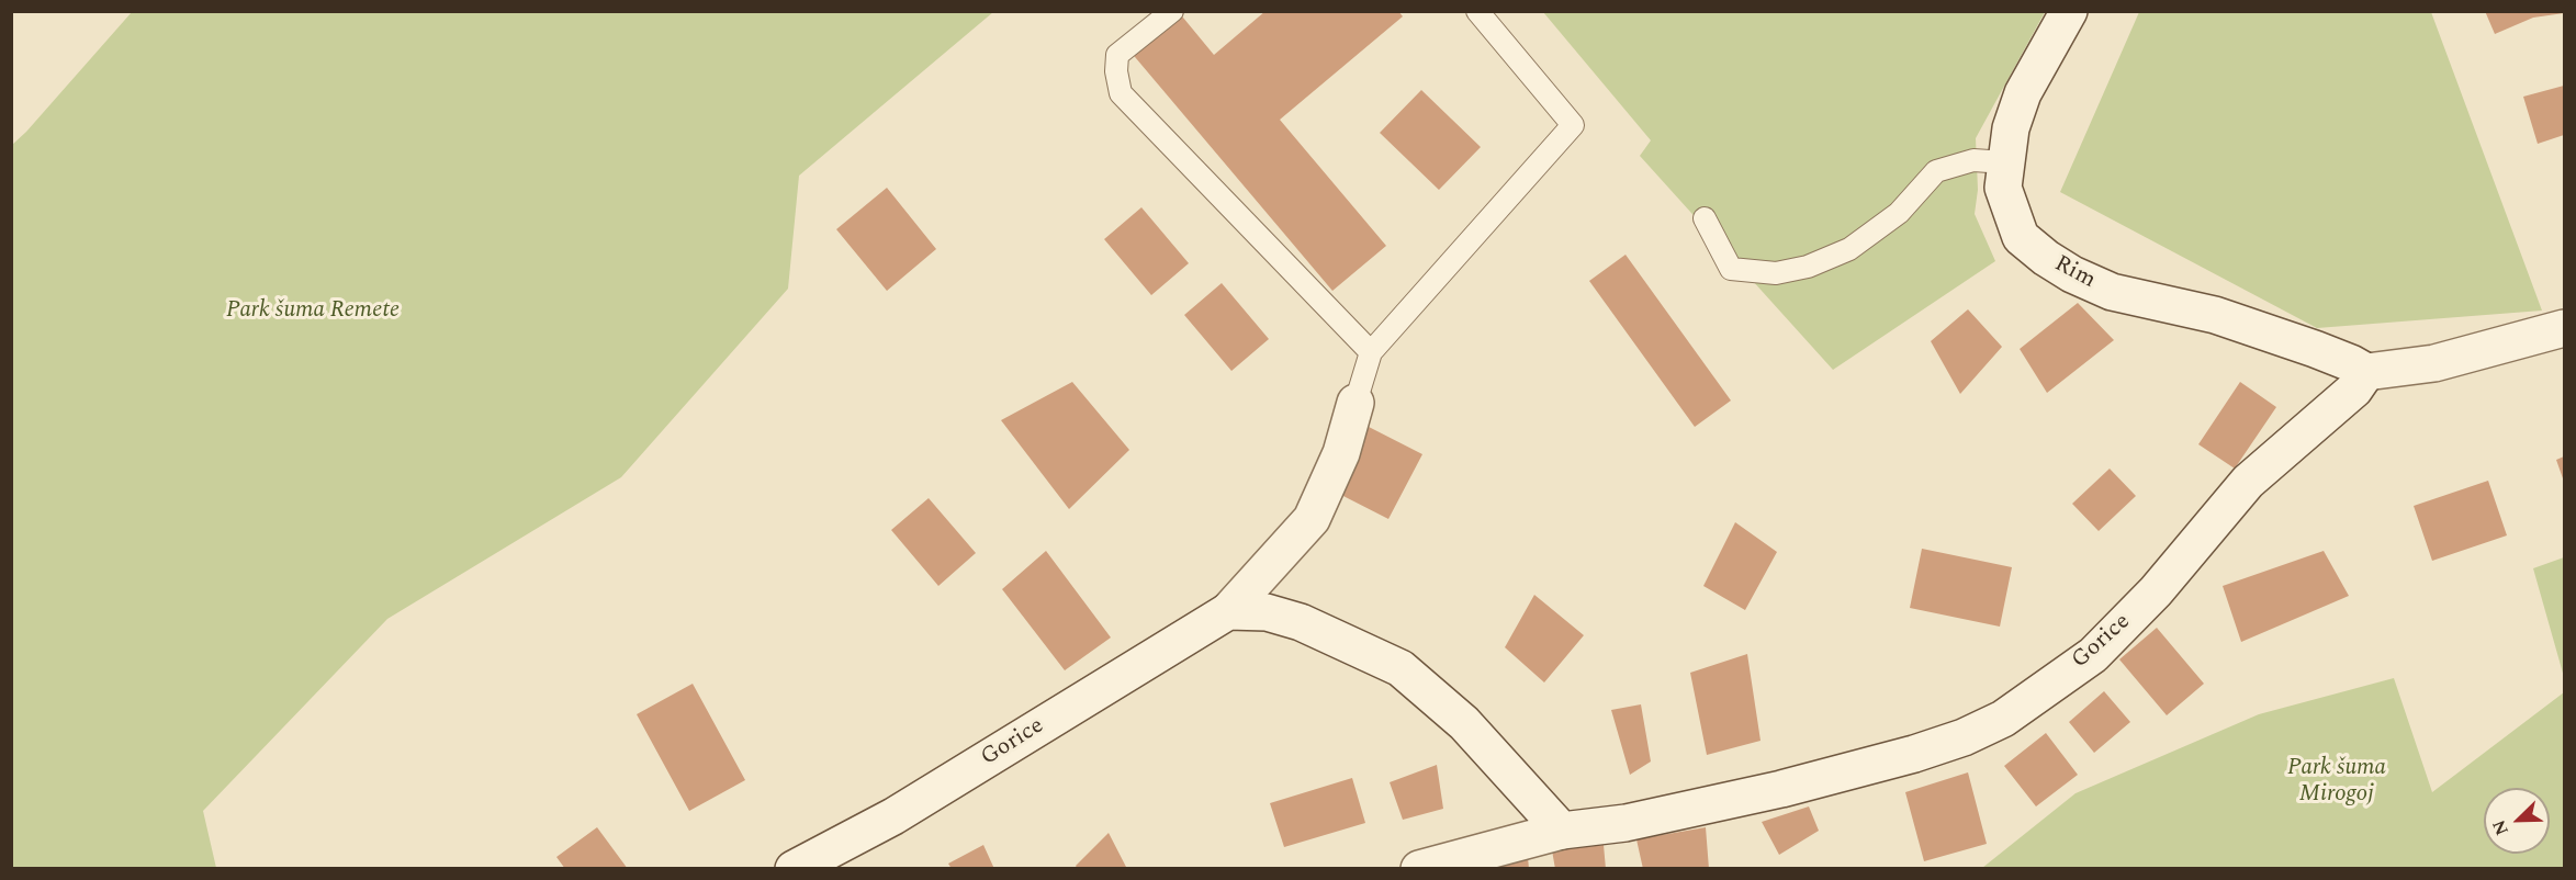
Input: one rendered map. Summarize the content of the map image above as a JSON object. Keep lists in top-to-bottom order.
{
  "streets": {
    "street": ["Rim", "Gorice"]
  },
  "crossings": [
    ["Rim", "Gorice"]
  ],
  "parks": ["Park šuma Remete", "Park šuma Mirogoj"],
  "north": "bottom left"
}
